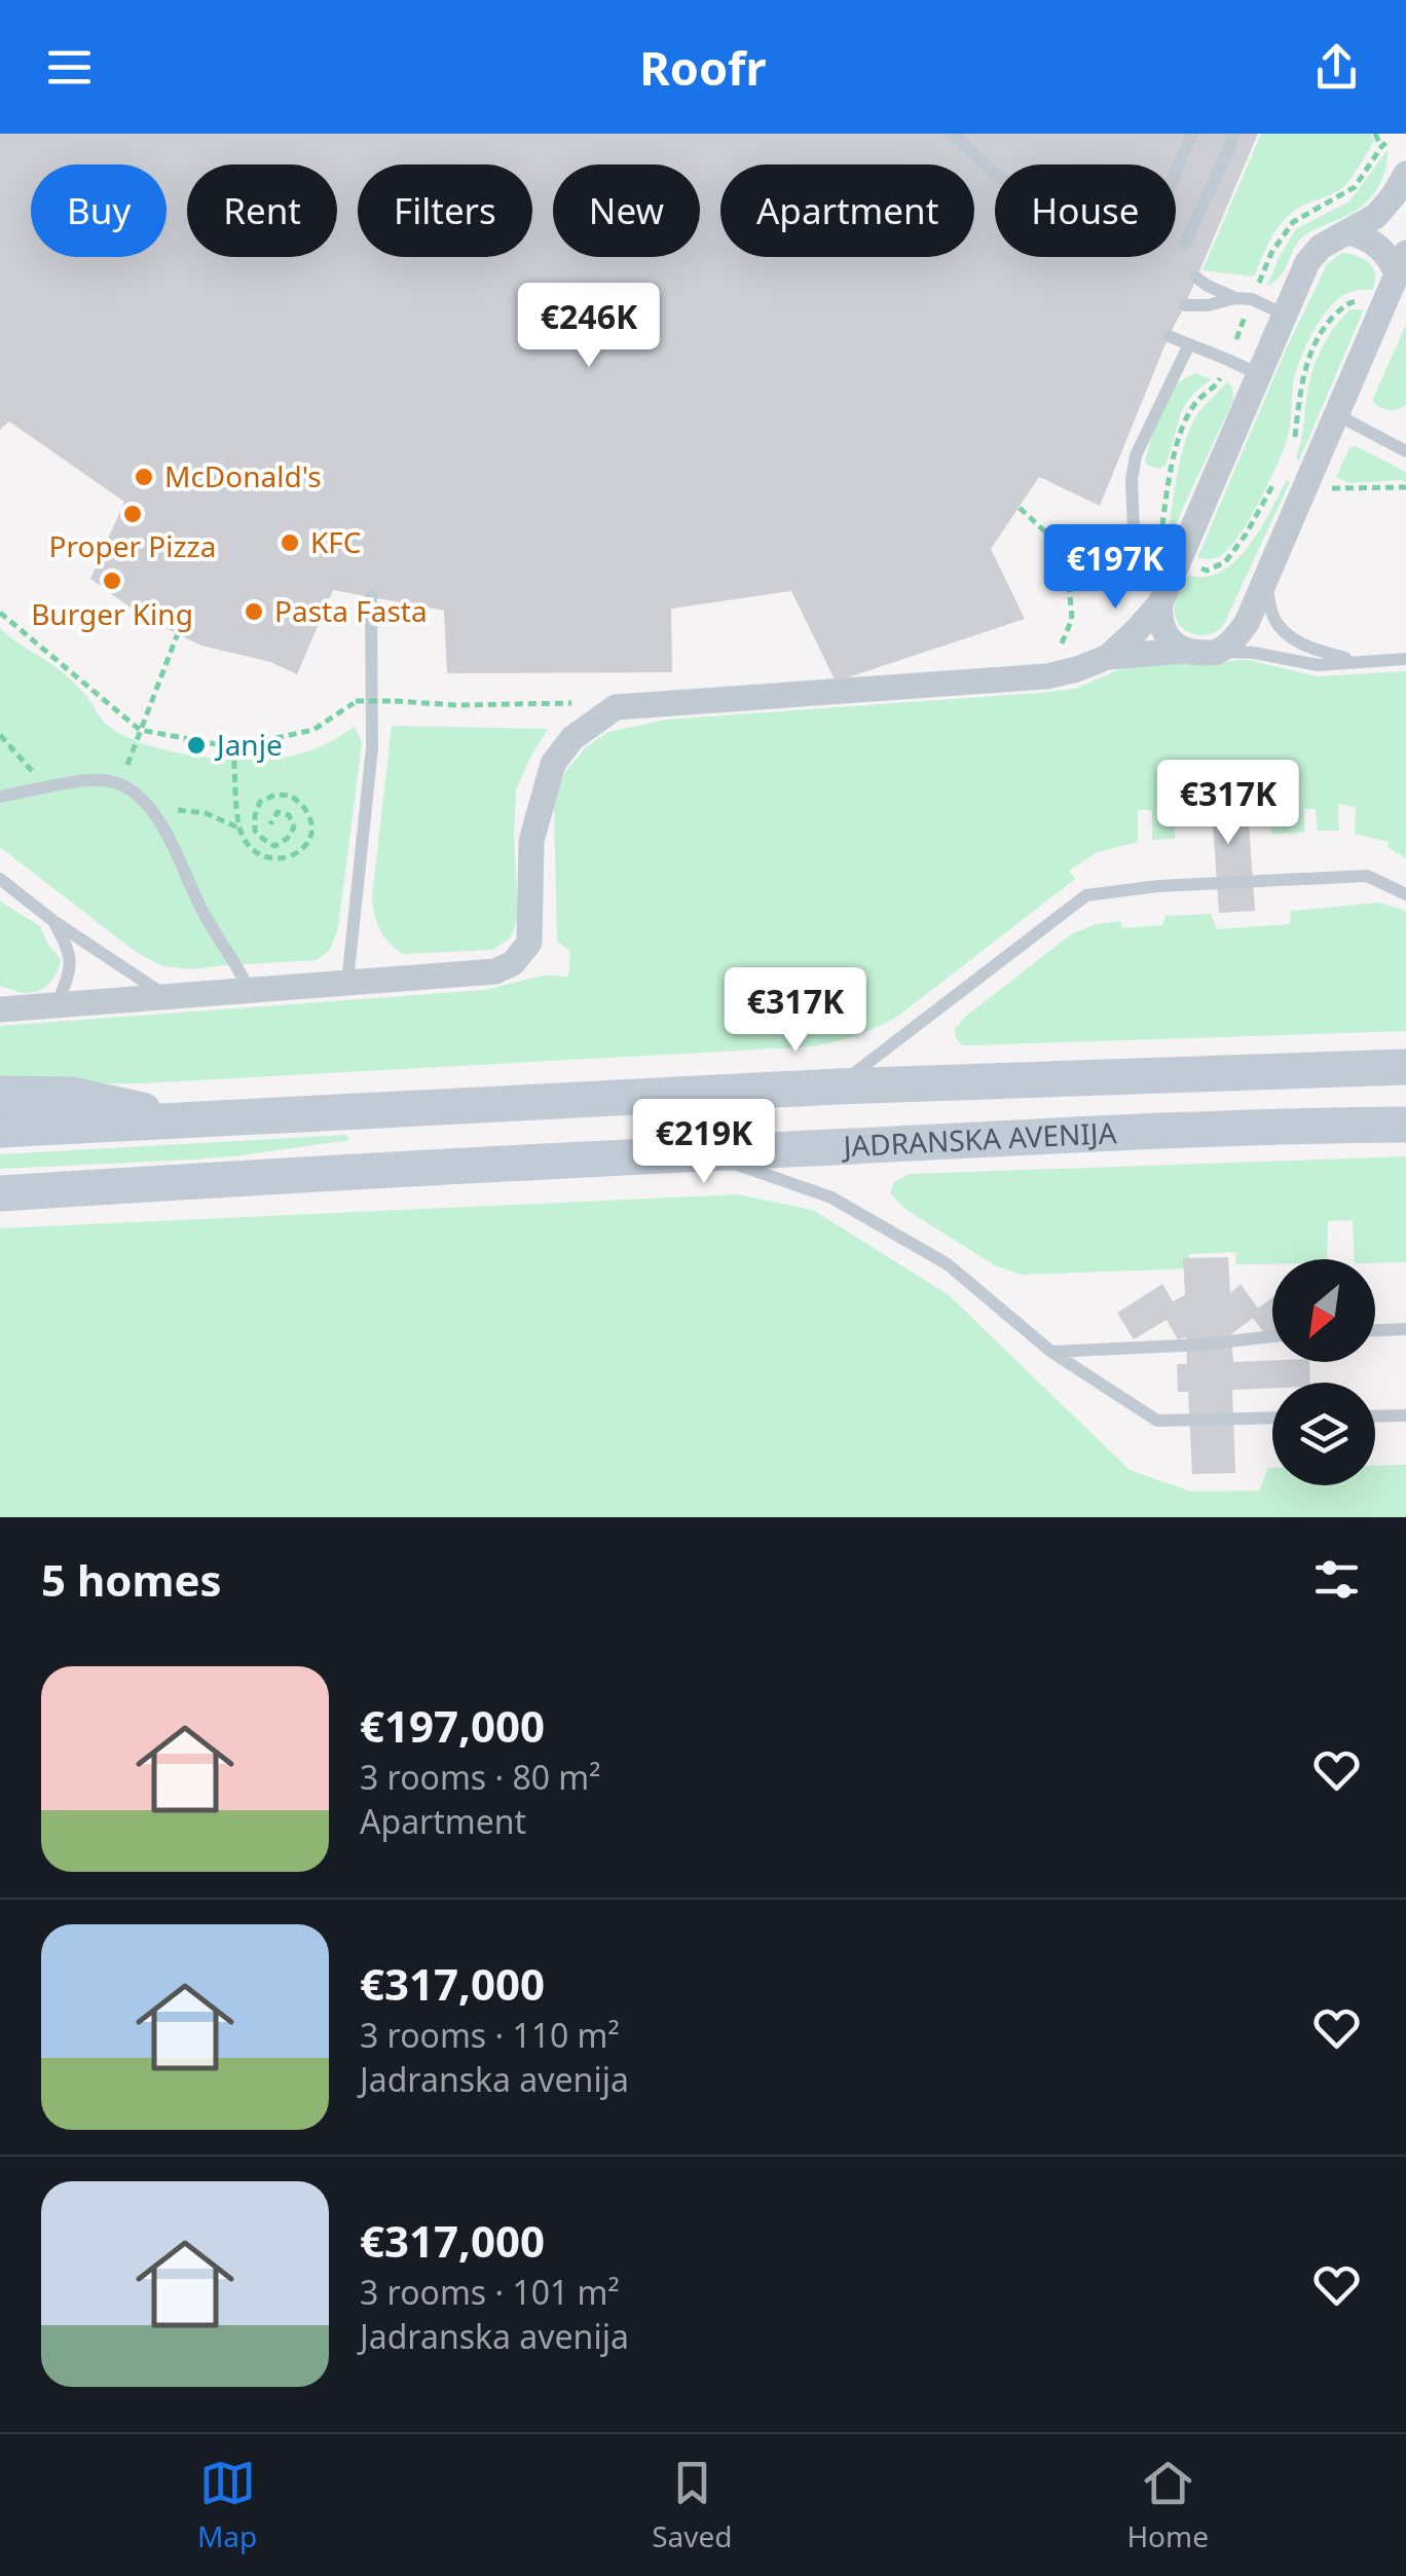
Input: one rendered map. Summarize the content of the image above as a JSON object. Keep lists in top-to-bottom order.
{
  "streets": {
    "main road": ["JADRANSKA AVENIJA"]
  },
  "places": [
    "McDonald's",
    "Proper Pizza",
    "KFC",
    "Burger King",
    "Pasta Fasta",
    "Janje"
  ],
  "north": "bottom left",
  "page": {
    "header": "Roofr",
    "chip": [
      "Buy",
      "Rent",
      "Filters",
      "New",
      "Apartment",
      "House"
    ],
    "price": [
      "€246K",
      "€197K",
      "€317K",
      "€317K",
      "€219K"
    ],
    "heading": "5 homes",
    "list": [
      {
        "name": "€197,000",
        "note": "3 rooms · 80 m² · Apartment"
      },
      {
        "name": "€317,000",
        "note": "3 rooms · 110 m² · Jadranska avenija"
      },
      {
        "name": "€317,000",
        "note": "3 rooms · 101 m² · Jadranska avenija"
      }
    ],
    "tabs": ["Map", "Saved", "Home"]
  }
}
